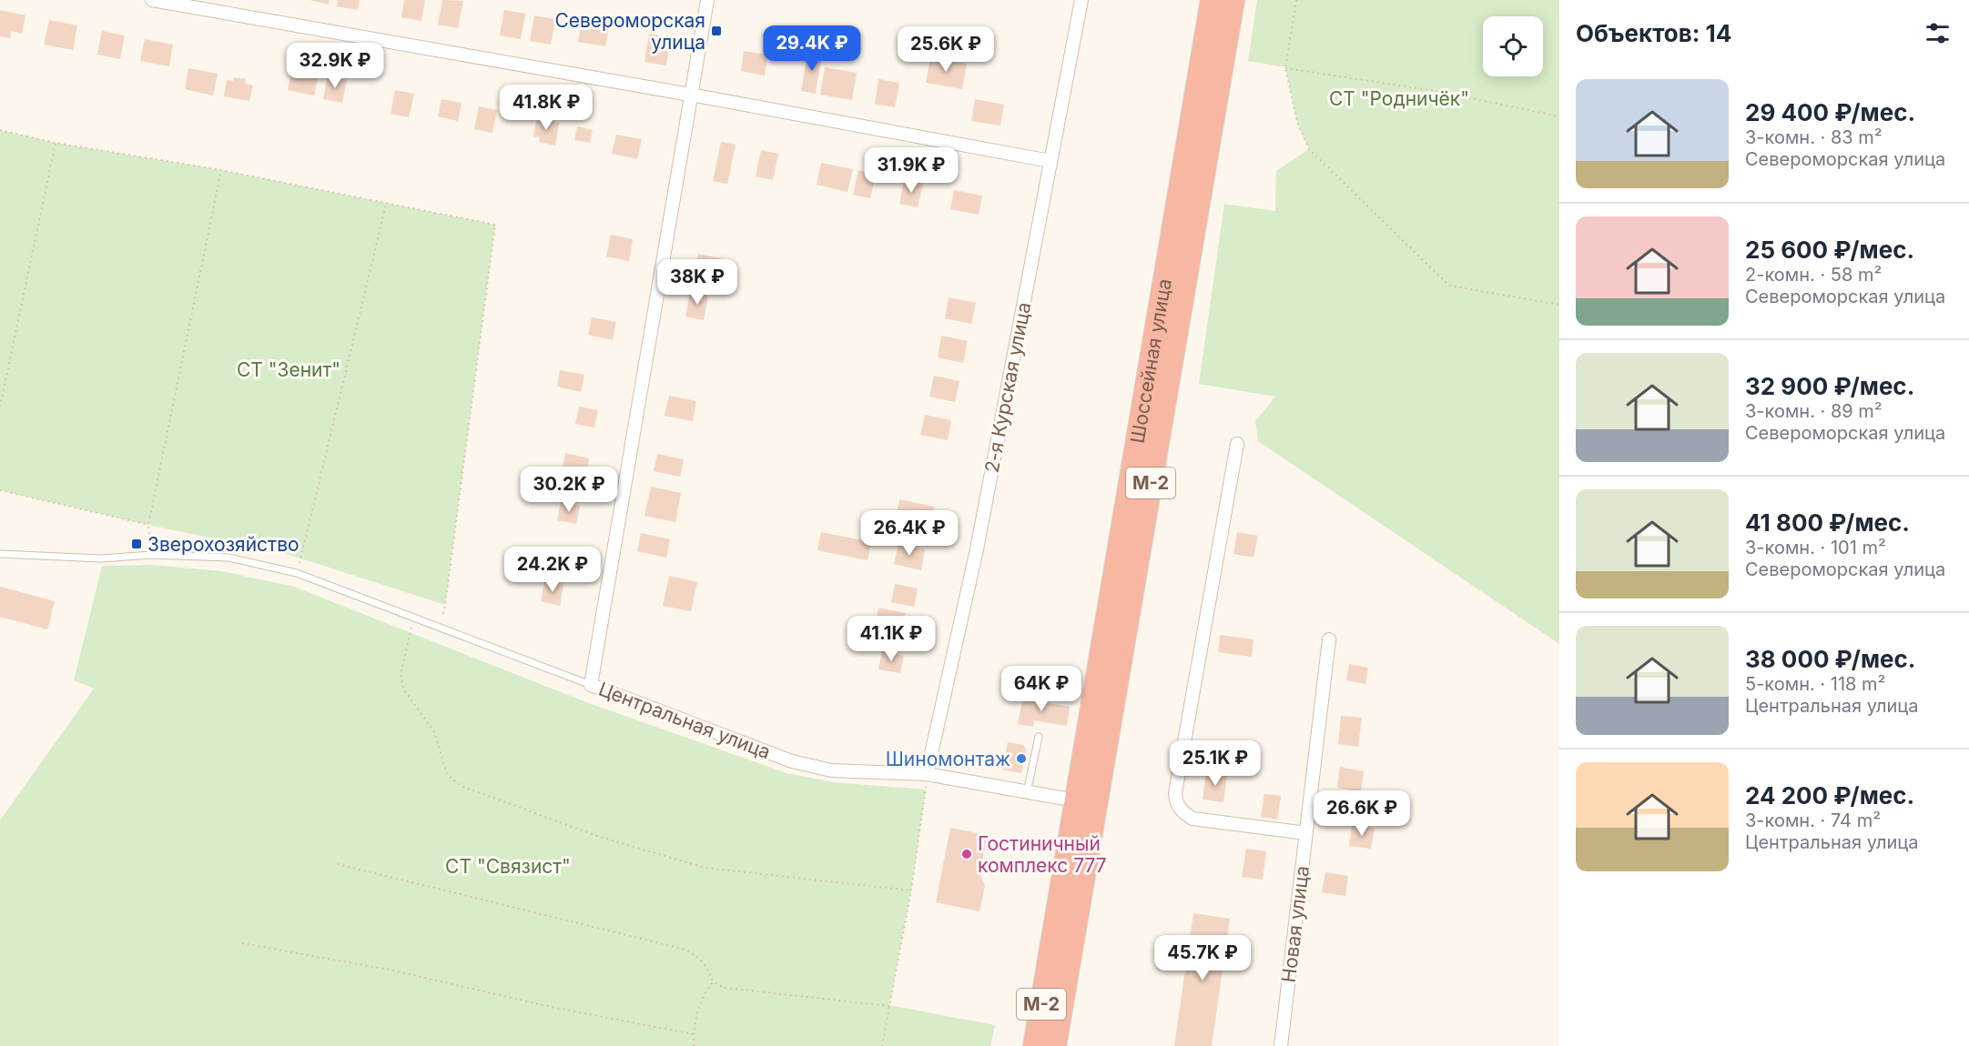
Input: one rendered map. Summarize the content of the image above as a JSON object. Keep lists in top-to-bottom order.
{
  "streets": {
    "highway": ["Шоссейная улица", "М-2"],
    "street": ["2-я Курская улица", "Центральная улица", "Новая улица"]
  },
  "crossings": [
    ["Шоссейная улица", "Центральная улица"],
    ["2-я Курская улица", "Центральная улица"]
  ],
  "parks": ["СТ \"Родничёк\"", "СТ \"Зенит\"", "СТ \"Связист\""],
  "places": {
    "transit": ["Североморская улица", "Зверохозяйство"],
    "other": ["Шиномонтаж", "Гостиничный комплекс 777"]
  },
  "page": {
    "heading": "Объектов: 14",
    "price": [
      "29.4K ₽",
      "25.6K ₽",
      "32.9K ₽",
      "41.8K ₽",
      "31.9K ₽",
      "38K ₽",
      "30.2K ₽",
      "26.4K ₽",
      "24.2K ₽",
      "41.1K ₽",
      "64K ₽",
      "25.1K ₽",
      "26.6K ₽",
      "45.7K ₽"
    ],
    "list": [
      {
        "name": "29 400 ₽/мес.",
        "note": "3-комн. · 83 m² · Североморская улица"
      },
      {
        "name": "25 600 ₽/мес.",
        "note": "2-комн. · 58 m² · Североморская улица"
      },
      {
        "name": "32 900 ₽/мес.",
        "note": "3-комн. · 89 m² · Североморская улица"
      },
      {
        "name": "41 800 ₽/мес.",
        "note": "3-комн. · 101 m² · Североморская улица"
      },
      {
        "name": "38 000 ₽/мес.",
        "note": "5-комн. · 118 m² · Центральная улица"
      },
      {
        "name": "24 200 ₽/мес.",
        "note": "3-комн. · 74 m² · Центральная улица"
      }
    ]
  }
}
